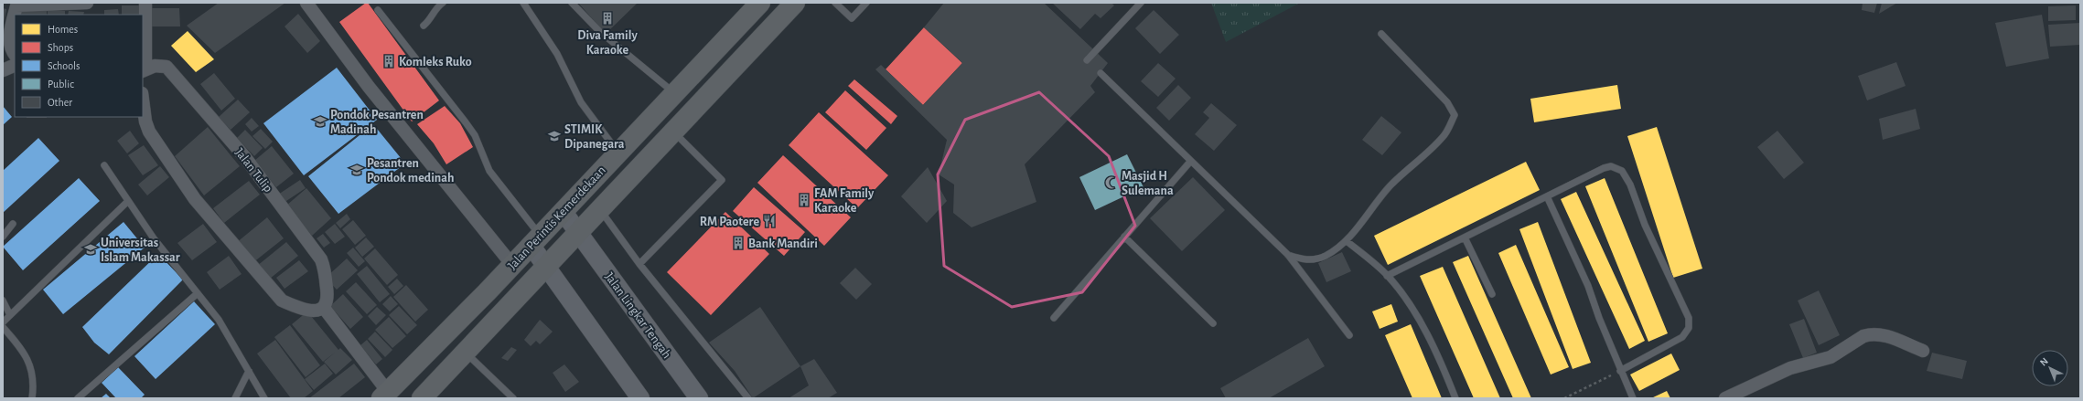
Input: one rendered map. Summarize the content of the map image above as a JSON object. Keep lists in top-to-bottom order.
{
  "streets": {
    "highway": ["Jalan Perintis Kemerdekaan"],
    "main road": ["Jalan Lingkar Tengah"],
    "street": ["Jalan Tulip"]
  },
  "crossings": [
    ["Jalan Perintis Kemerdekaan", "Jalan Lingkar Tengah"]
  ],
  "places": {
    "building": [
      "Diva Family Karaoke",
      "Komleks Ruko",
      "FAM Family Karaoke",
      "Bank Mandiri"
    ],
    "school or university": [
      "Pondok Pesantren Madinah",
      "STIMIK Dipanegara",
      "Pesantren Pondok medinah",
      "Universitas Islam Makassar"
    ],
    "mosque": ["Masjid H Sulemana"],
    "restaurant": ["RM Paotere"]
  },
  "legend": [
    "Homes",
    "Shops",
    "Schools",
    "Public",
    "Other"
  ],
  "north": "top left"
}
